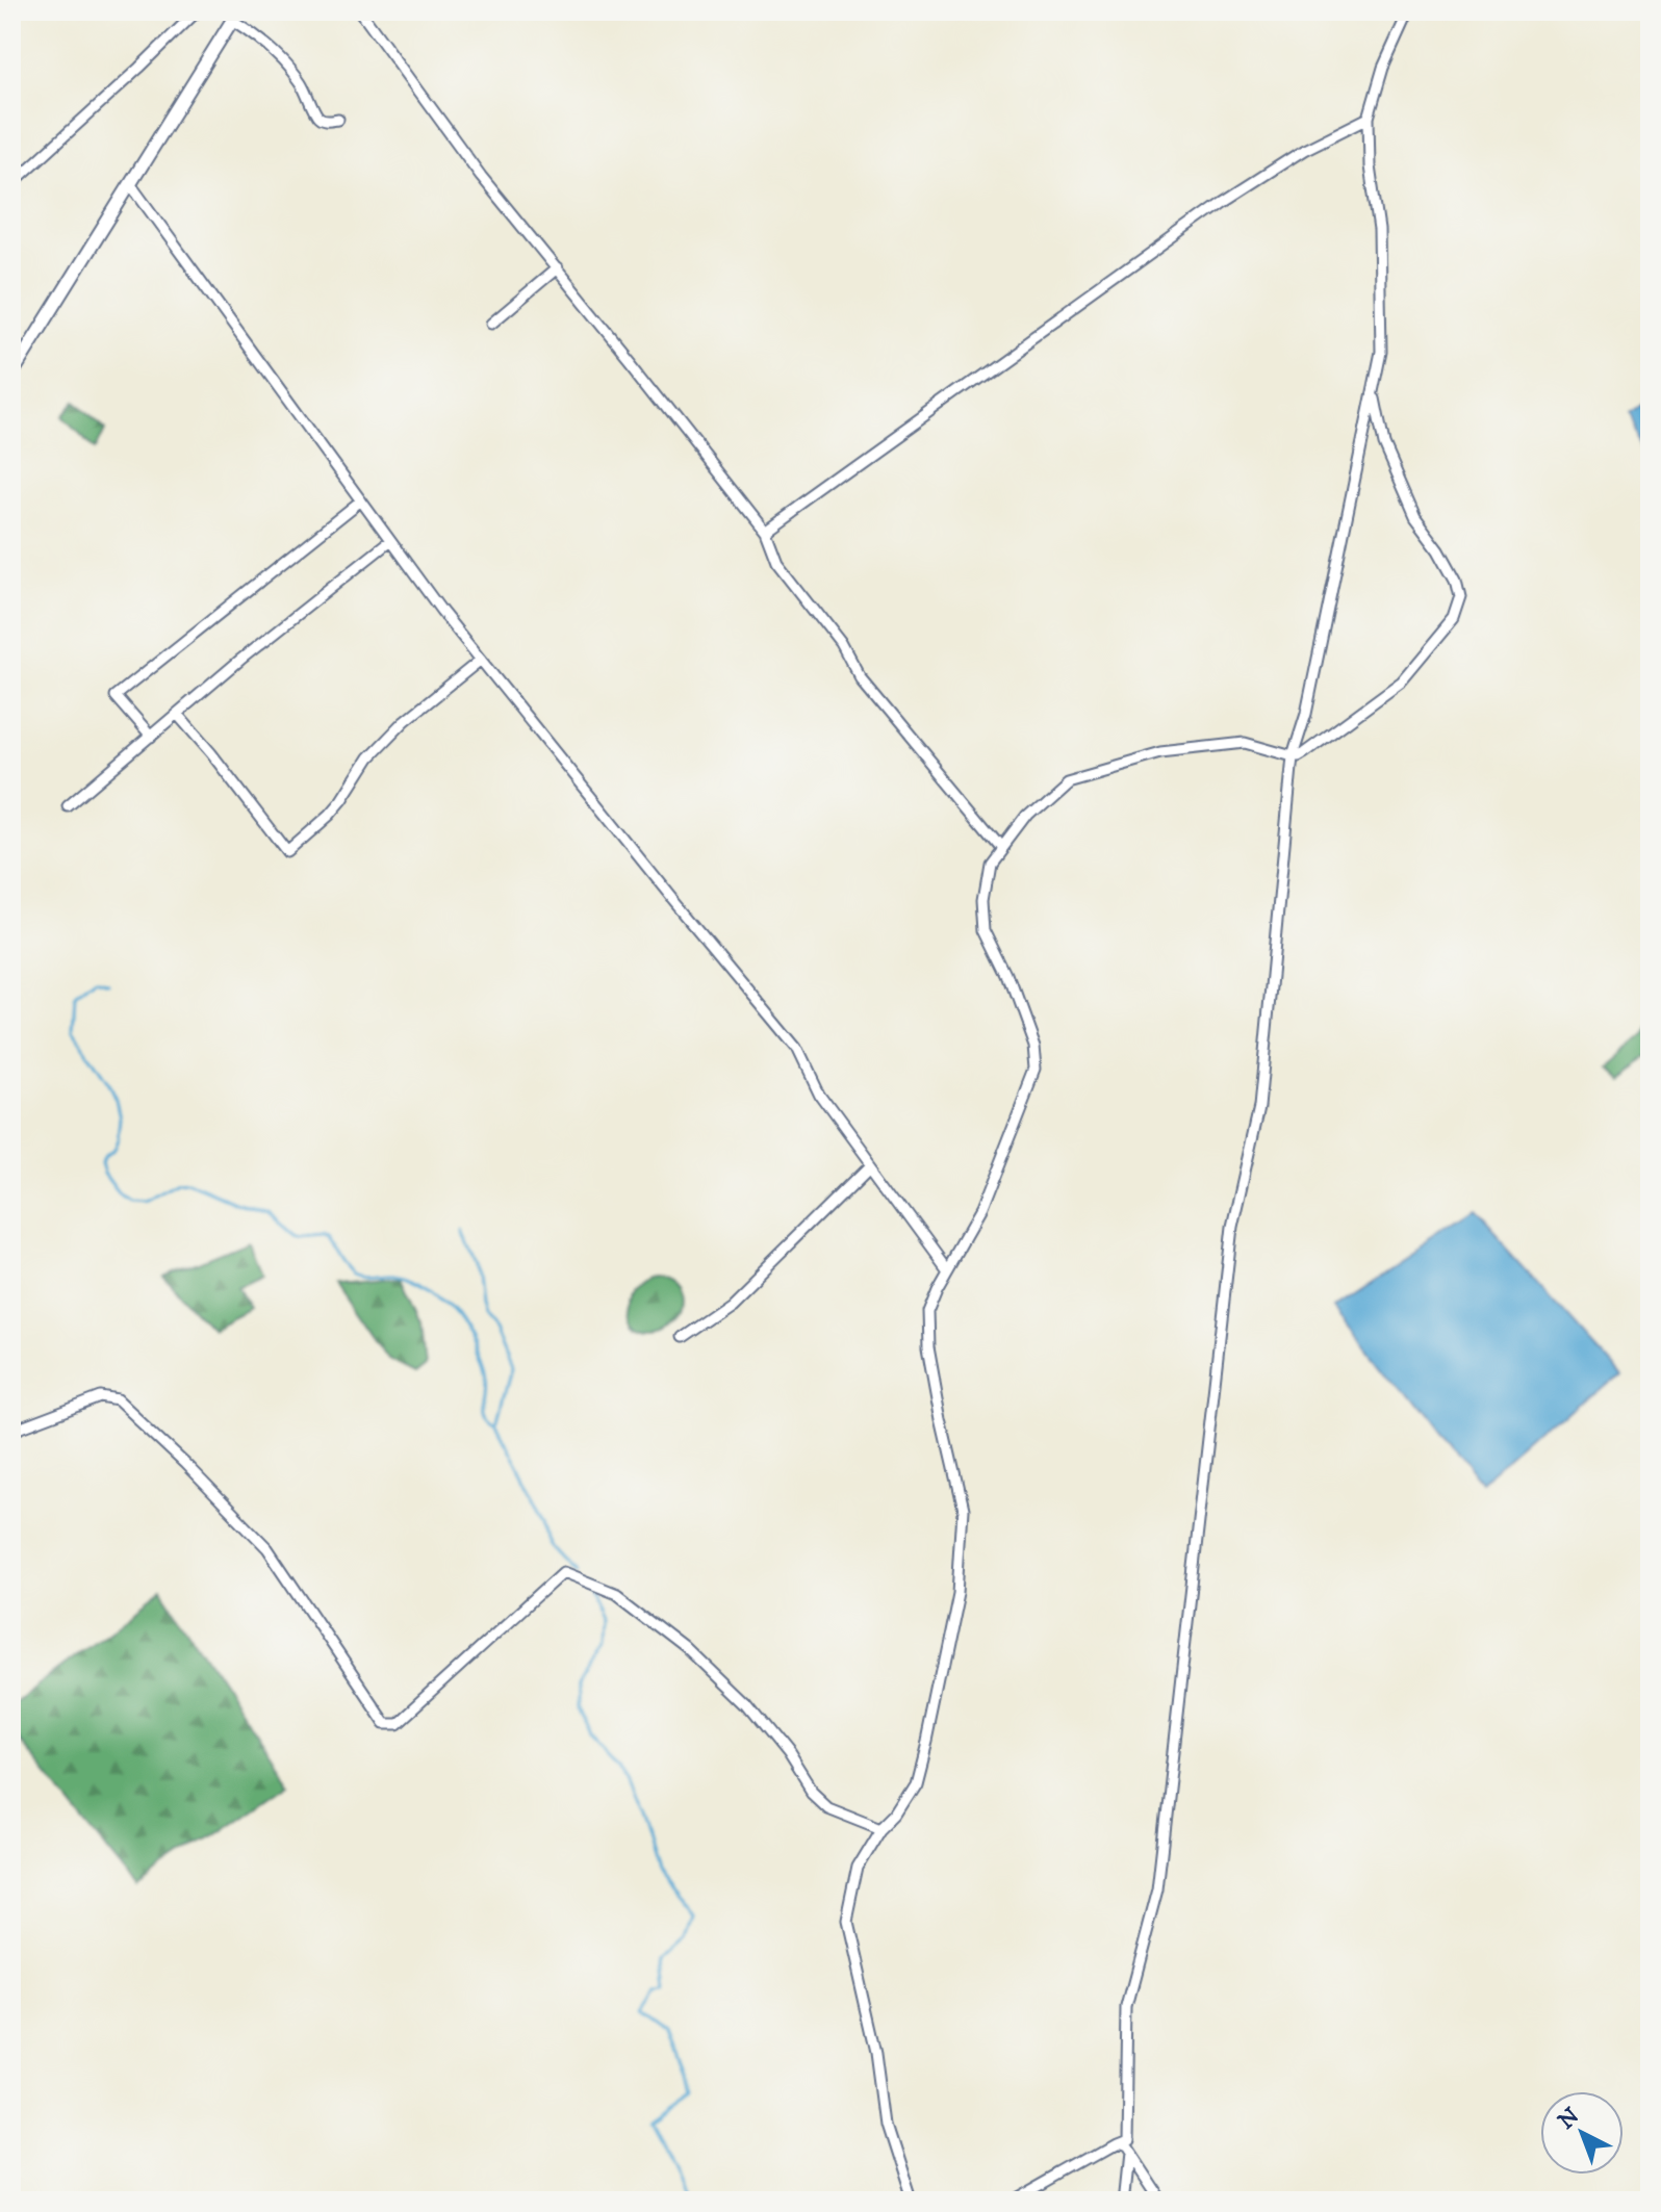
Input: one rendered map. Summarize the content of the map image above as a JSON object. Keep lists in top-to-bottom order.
{
  "north": "top left"
}
